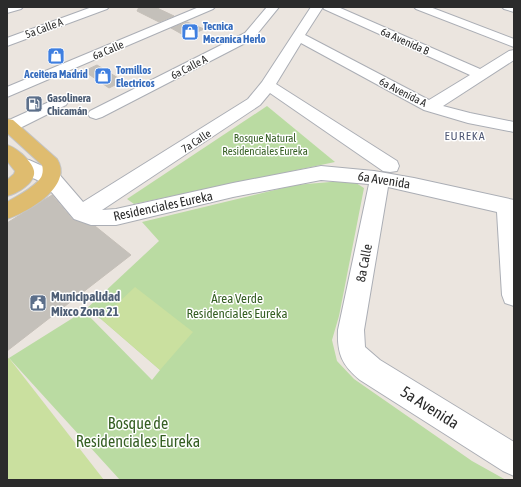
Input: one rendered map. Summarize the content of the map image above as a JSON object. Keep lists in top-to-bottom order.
{
  "streets": {
    "street": [
      "5a Calle A",
      "6a Avenida B",
      "6a Calle",
      "6a Calle A",
      "6a Avenida A",
      "7a Calle",
      "6a Avenida",
      "Residenciales Eureka",
      "8a Calle",
      "5a Avenida"
    ]
  },
  "crossings": [
    ["6a Avenida A", "7a Calle"],
    ["7a Calle", "6a Avenida"],
    ["7a Calle", "Residenciales Eureka"],
    ["6a Avenida", "Residenciales Eureka"],
    ["6a Avenida", "8a Calle"],
    ["8a Calle", "5a Avenida"]
  ],
  "districts": ["EUREKA"],
  "parks": ["Bosque Natural Residenciales Eureka", "Área Verde Residenciales Eureka", "Bosque de Residenciales Eureka"],
  "places": {
    "shop": ["Tecnica Mecanica Herlo", "Aceitera Madrid", "Tornillos Electricos"],
    "fuel station": ["Gasolinera Chicamán"],
    "public building": ["Municipalidad Mixco Zona 21"]
  }
}
